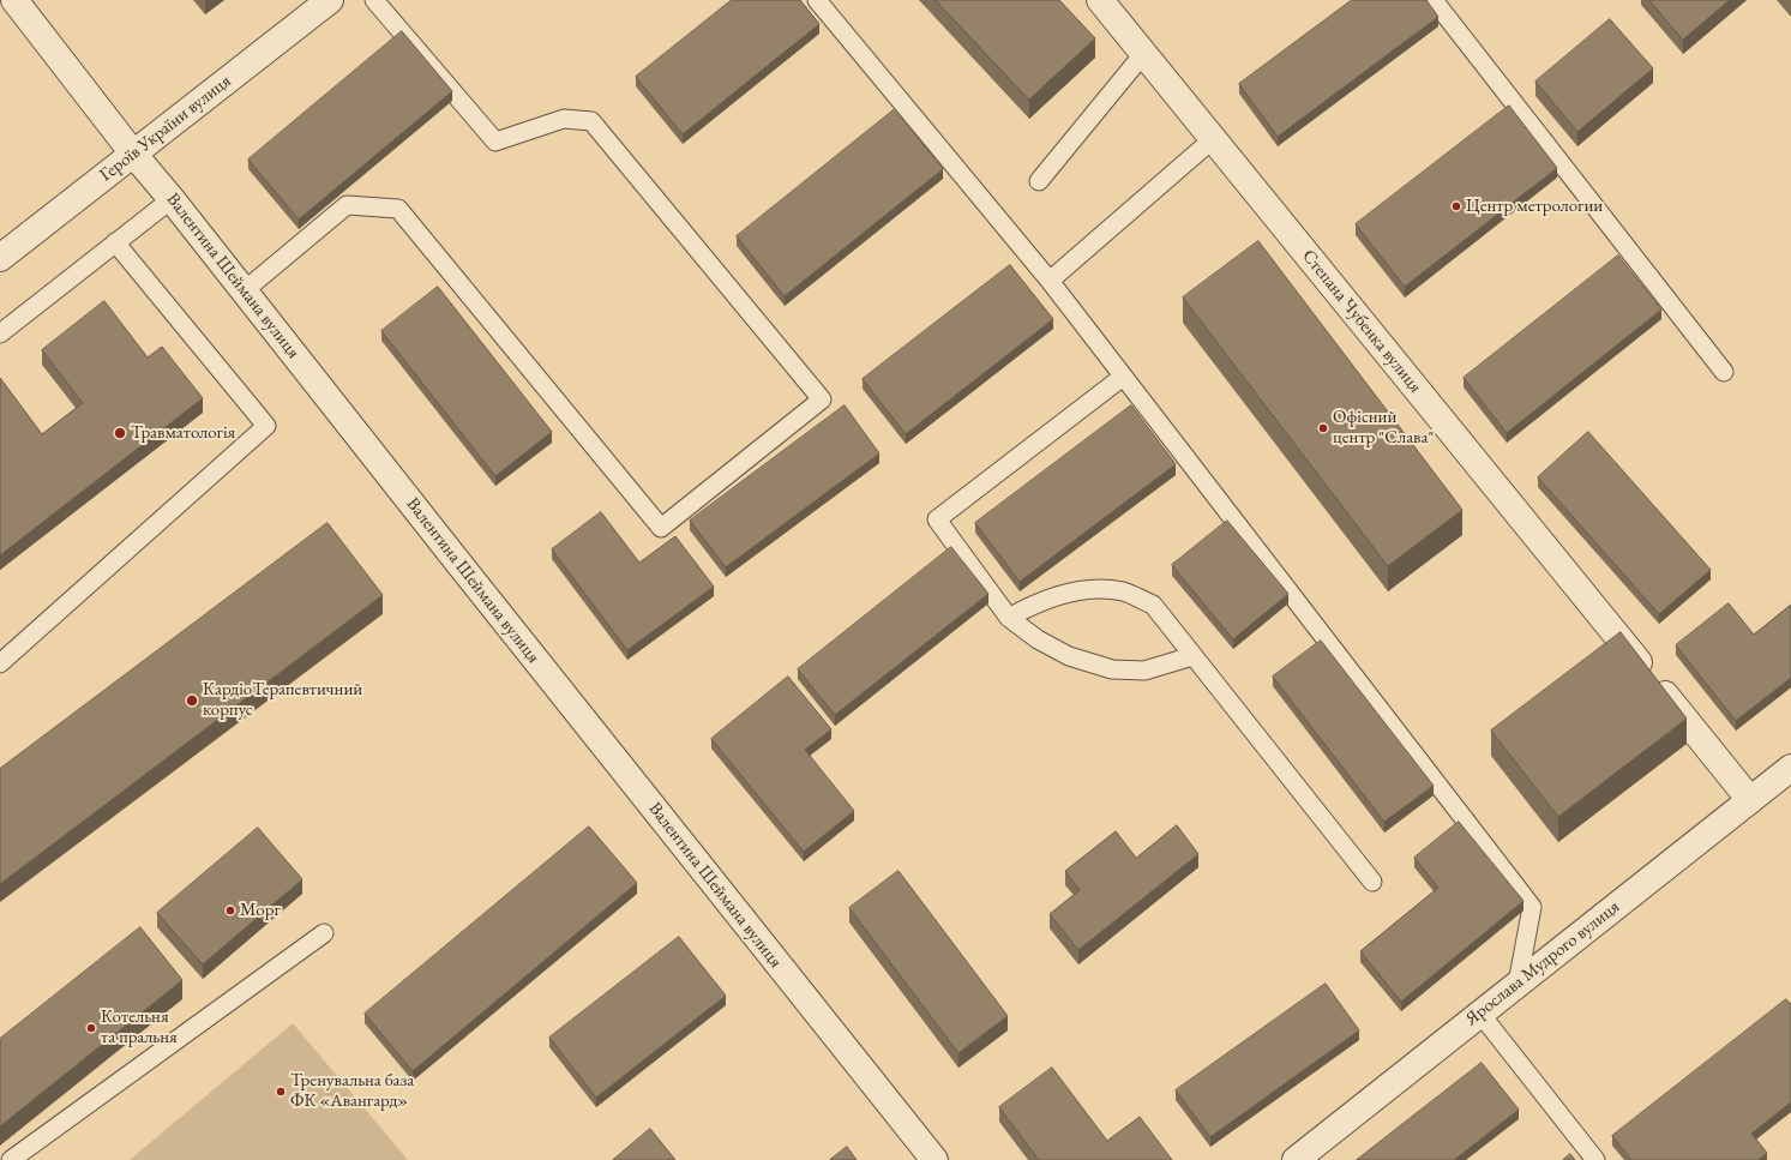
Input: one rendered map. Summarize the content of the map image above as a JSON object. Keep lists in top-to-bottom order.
{
  "streets": {
    "street": [
      "Героїв України вулиця",
      "Валентина Шеймана вулиця",
      "Степана Чубенка вулиця",
      "Ярослава Мудрого вулиця"
    ]
  },
  "crossings": [
    ["Героїв України вулиця", "Валентина Шеймана вулиця"],
    ["Степана Чубенка вулиця", "Ярослава Мудрого вулиця"]
  ],
  "places": [
    "Центр метрологии",
    "Офісний центр \"Слава\"",
    "Травматологія",
    "КардіоТерапевтичний корпус",
    "Морг",
    "Котельня та пральня",
    "Тренувальна база ФК «Авангард»"
  ]
}
